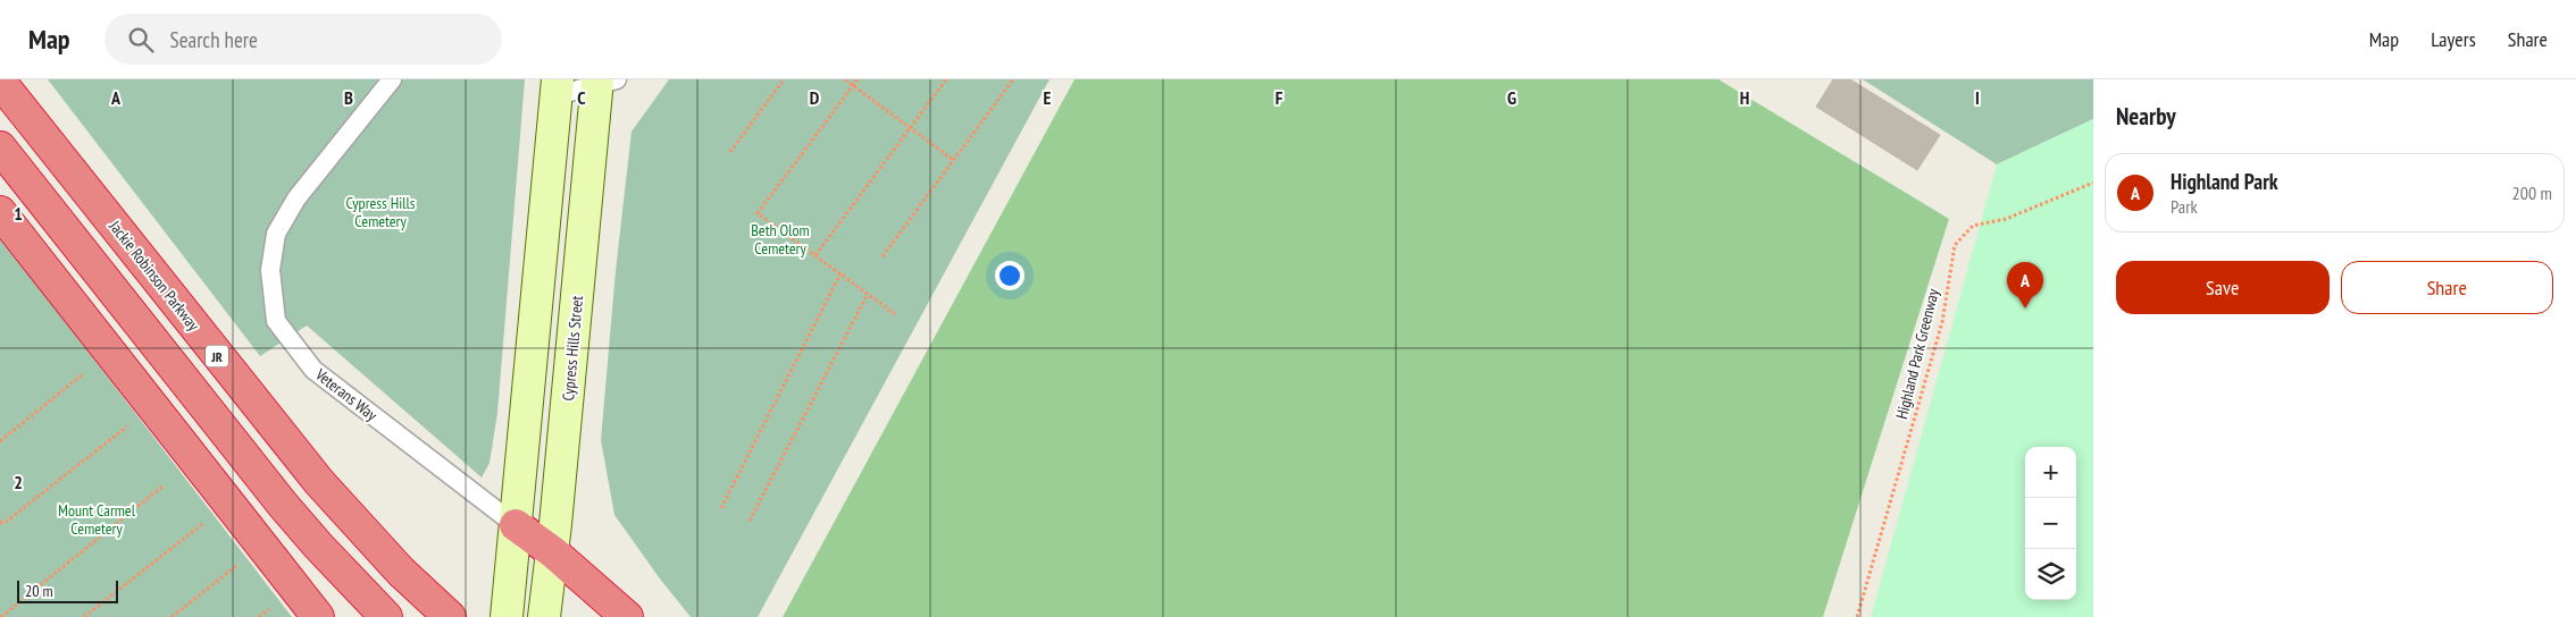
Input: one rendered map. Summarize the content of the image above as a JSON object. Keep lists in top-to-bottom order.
{
  "streets": {
    "highway": ["Jackie Robinson Parkway", "JR"],
    "street": ["Cypress Hills Street"],
    "lane": ["Veterans Way"],
    "path": ["Highland Park Greenway"]
  },
  "parks": ["Cypress Hills Cemetery", "Beth Olom Cemetery", "Mount Carmel Cemetery"],
  "scale_bar": "20 m",
  "page": {
    "header": "Map",
    "search": "Search here",
    "nav": ["Map", "Layers", "Share"],
    "heading": "Nearby",
    "list": [
      {
        "mark": "A",
        "name": "Highland Park",
        "note": "Park",
        "value": "200 m"
      }
    ],
    "buttons": ["Save", "Share"],
    "pins": "A",
    "map_buttons": ["+", "−"],
    "scale": "20 m"
  },
  "grid": {
    "columns": [
      "A",
      "B",
      "C",
      "D",
      "E",
      "F",
      "G",
      "H",
      "I"
    ],
    "rows": ["1", "2"]
  }
}
